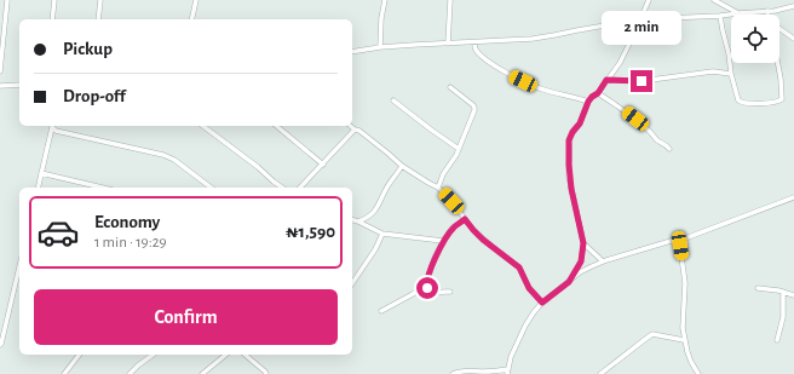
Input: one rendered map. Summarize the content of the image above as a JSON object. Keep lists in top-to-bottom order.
{
  "page": {
    "bubble": "2 min",
    "banner": ["Pickup", "Drop-off"],
    "list": [
      {
        "name": "Economy",
        "note": "1 min · 19:29",
        "value": "₦1,590"
      }
    ],
    "buttons": "Confirm"
  }
}
